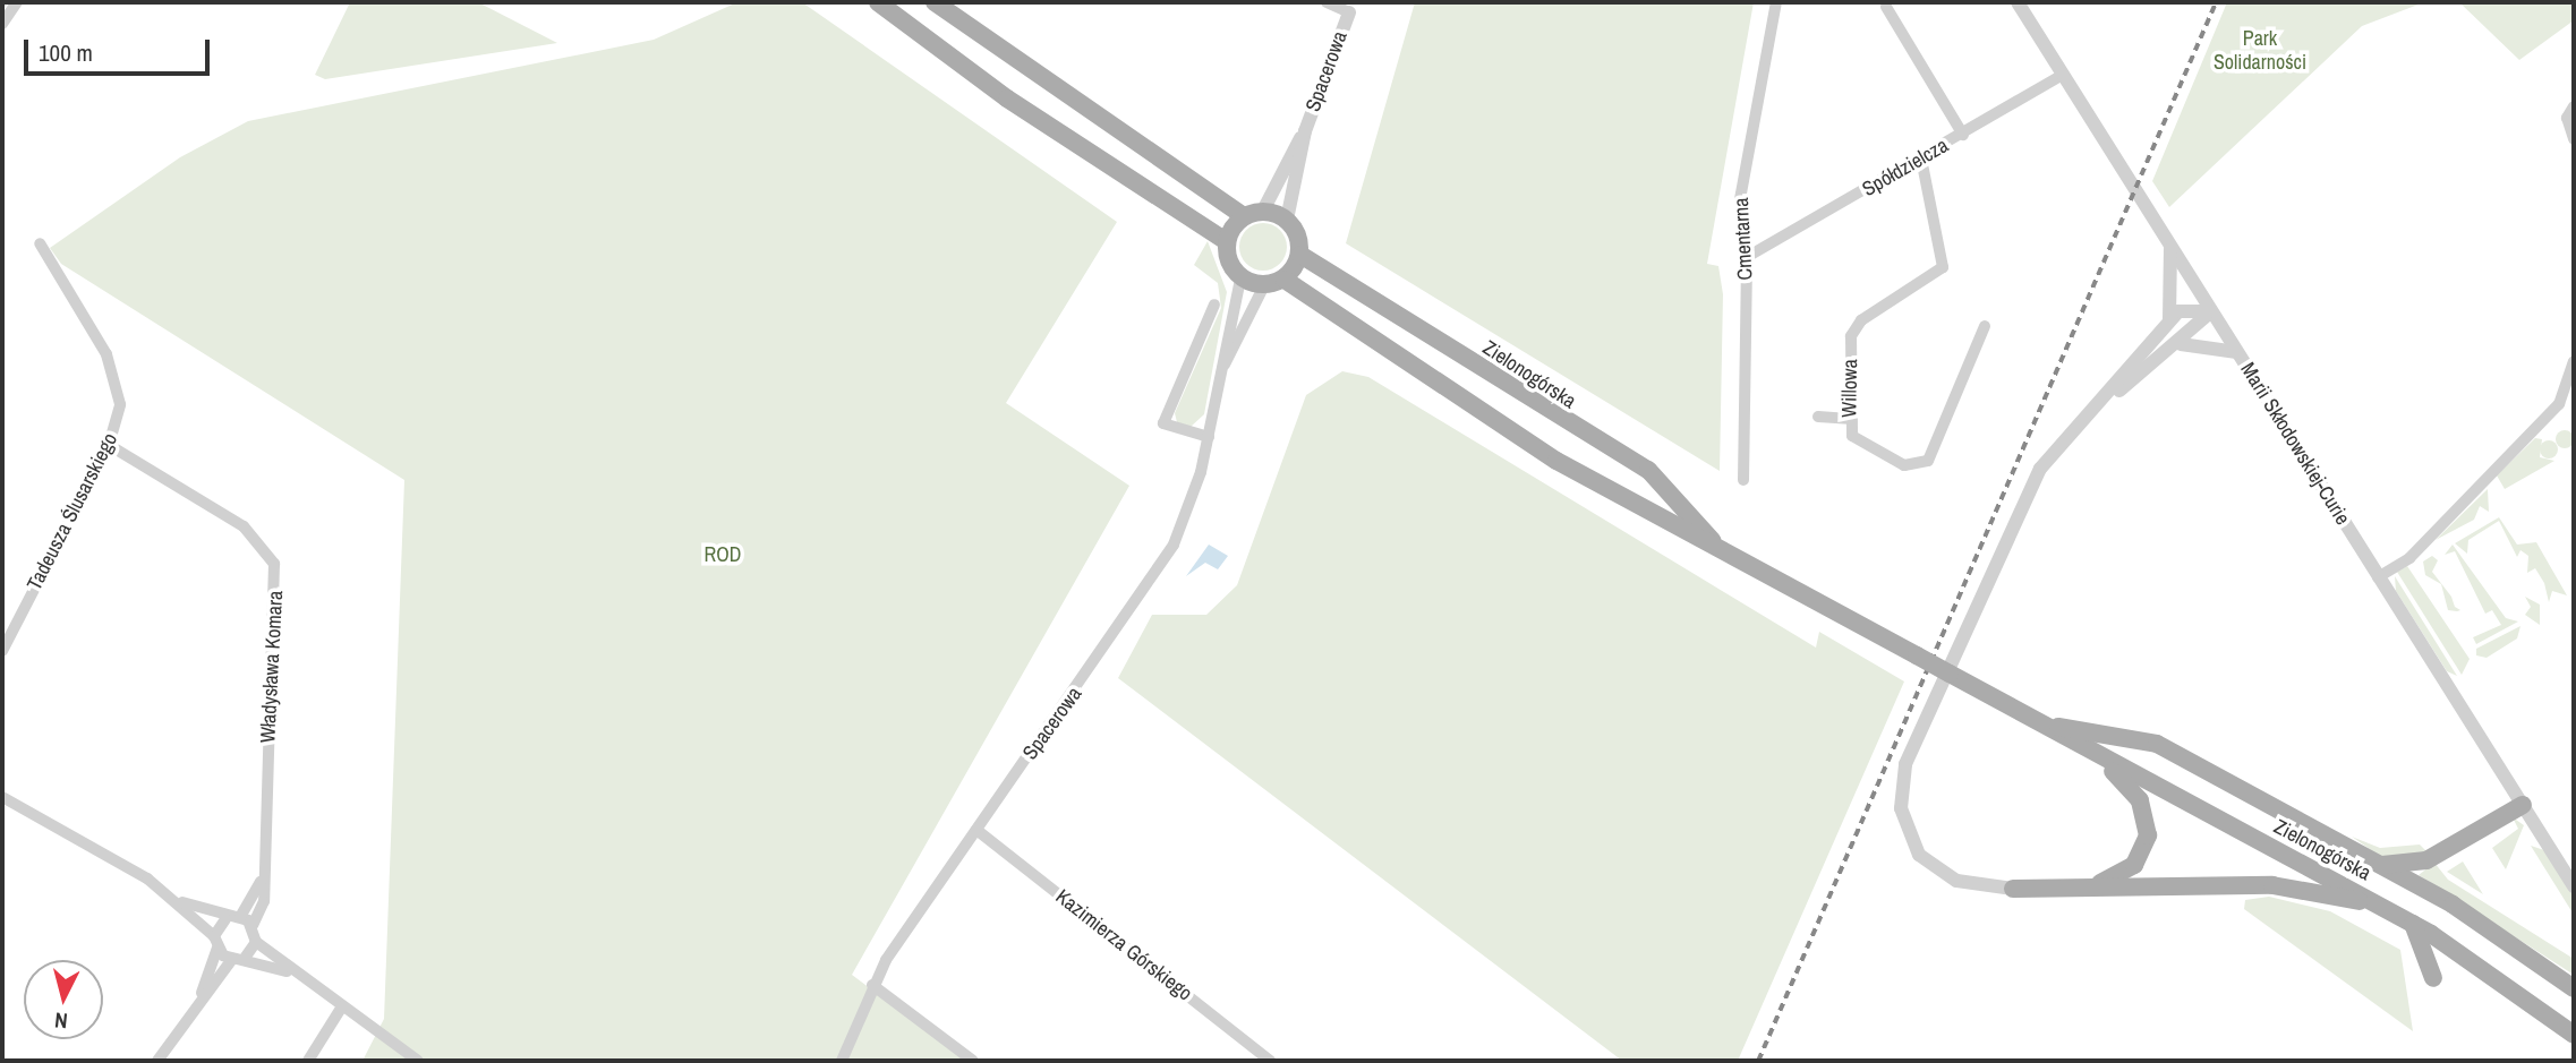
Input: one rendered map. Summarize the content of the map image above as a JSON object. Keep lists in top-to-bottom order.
{
  "streets": {
    "main road": ["Zielonogórska"],
    "street": [
      "Spacerowa",
      "Spółdzielcza",
      "Cmentarna",
      "Willowa",
      "Marii Skłodowskiej-Curie",
      "Tadeusza Ślusarskiego",
      "Władysława Komara",
      "Kazimierza Górskiego"
    ]
  },
  "crossings": [
    ["Spacerowa", "Zielonogórska"],
    ["Spacerowa", "Kazimierza Górskiego"],
    ["Spółdzielcza", "Cmentarna"],
    ["Spółdzielcza", "Willowa"],
    ["Spółdzielcza", "Marii Skłodowskiej-Curie"],
    ["Tadeusza Ślusarskiego", "Władysława Komara"]
  ],
  "parks": ["Park Solidarności", "ROD"],
  "scale_bar": "100 m",
  "north": "bottom"
}
